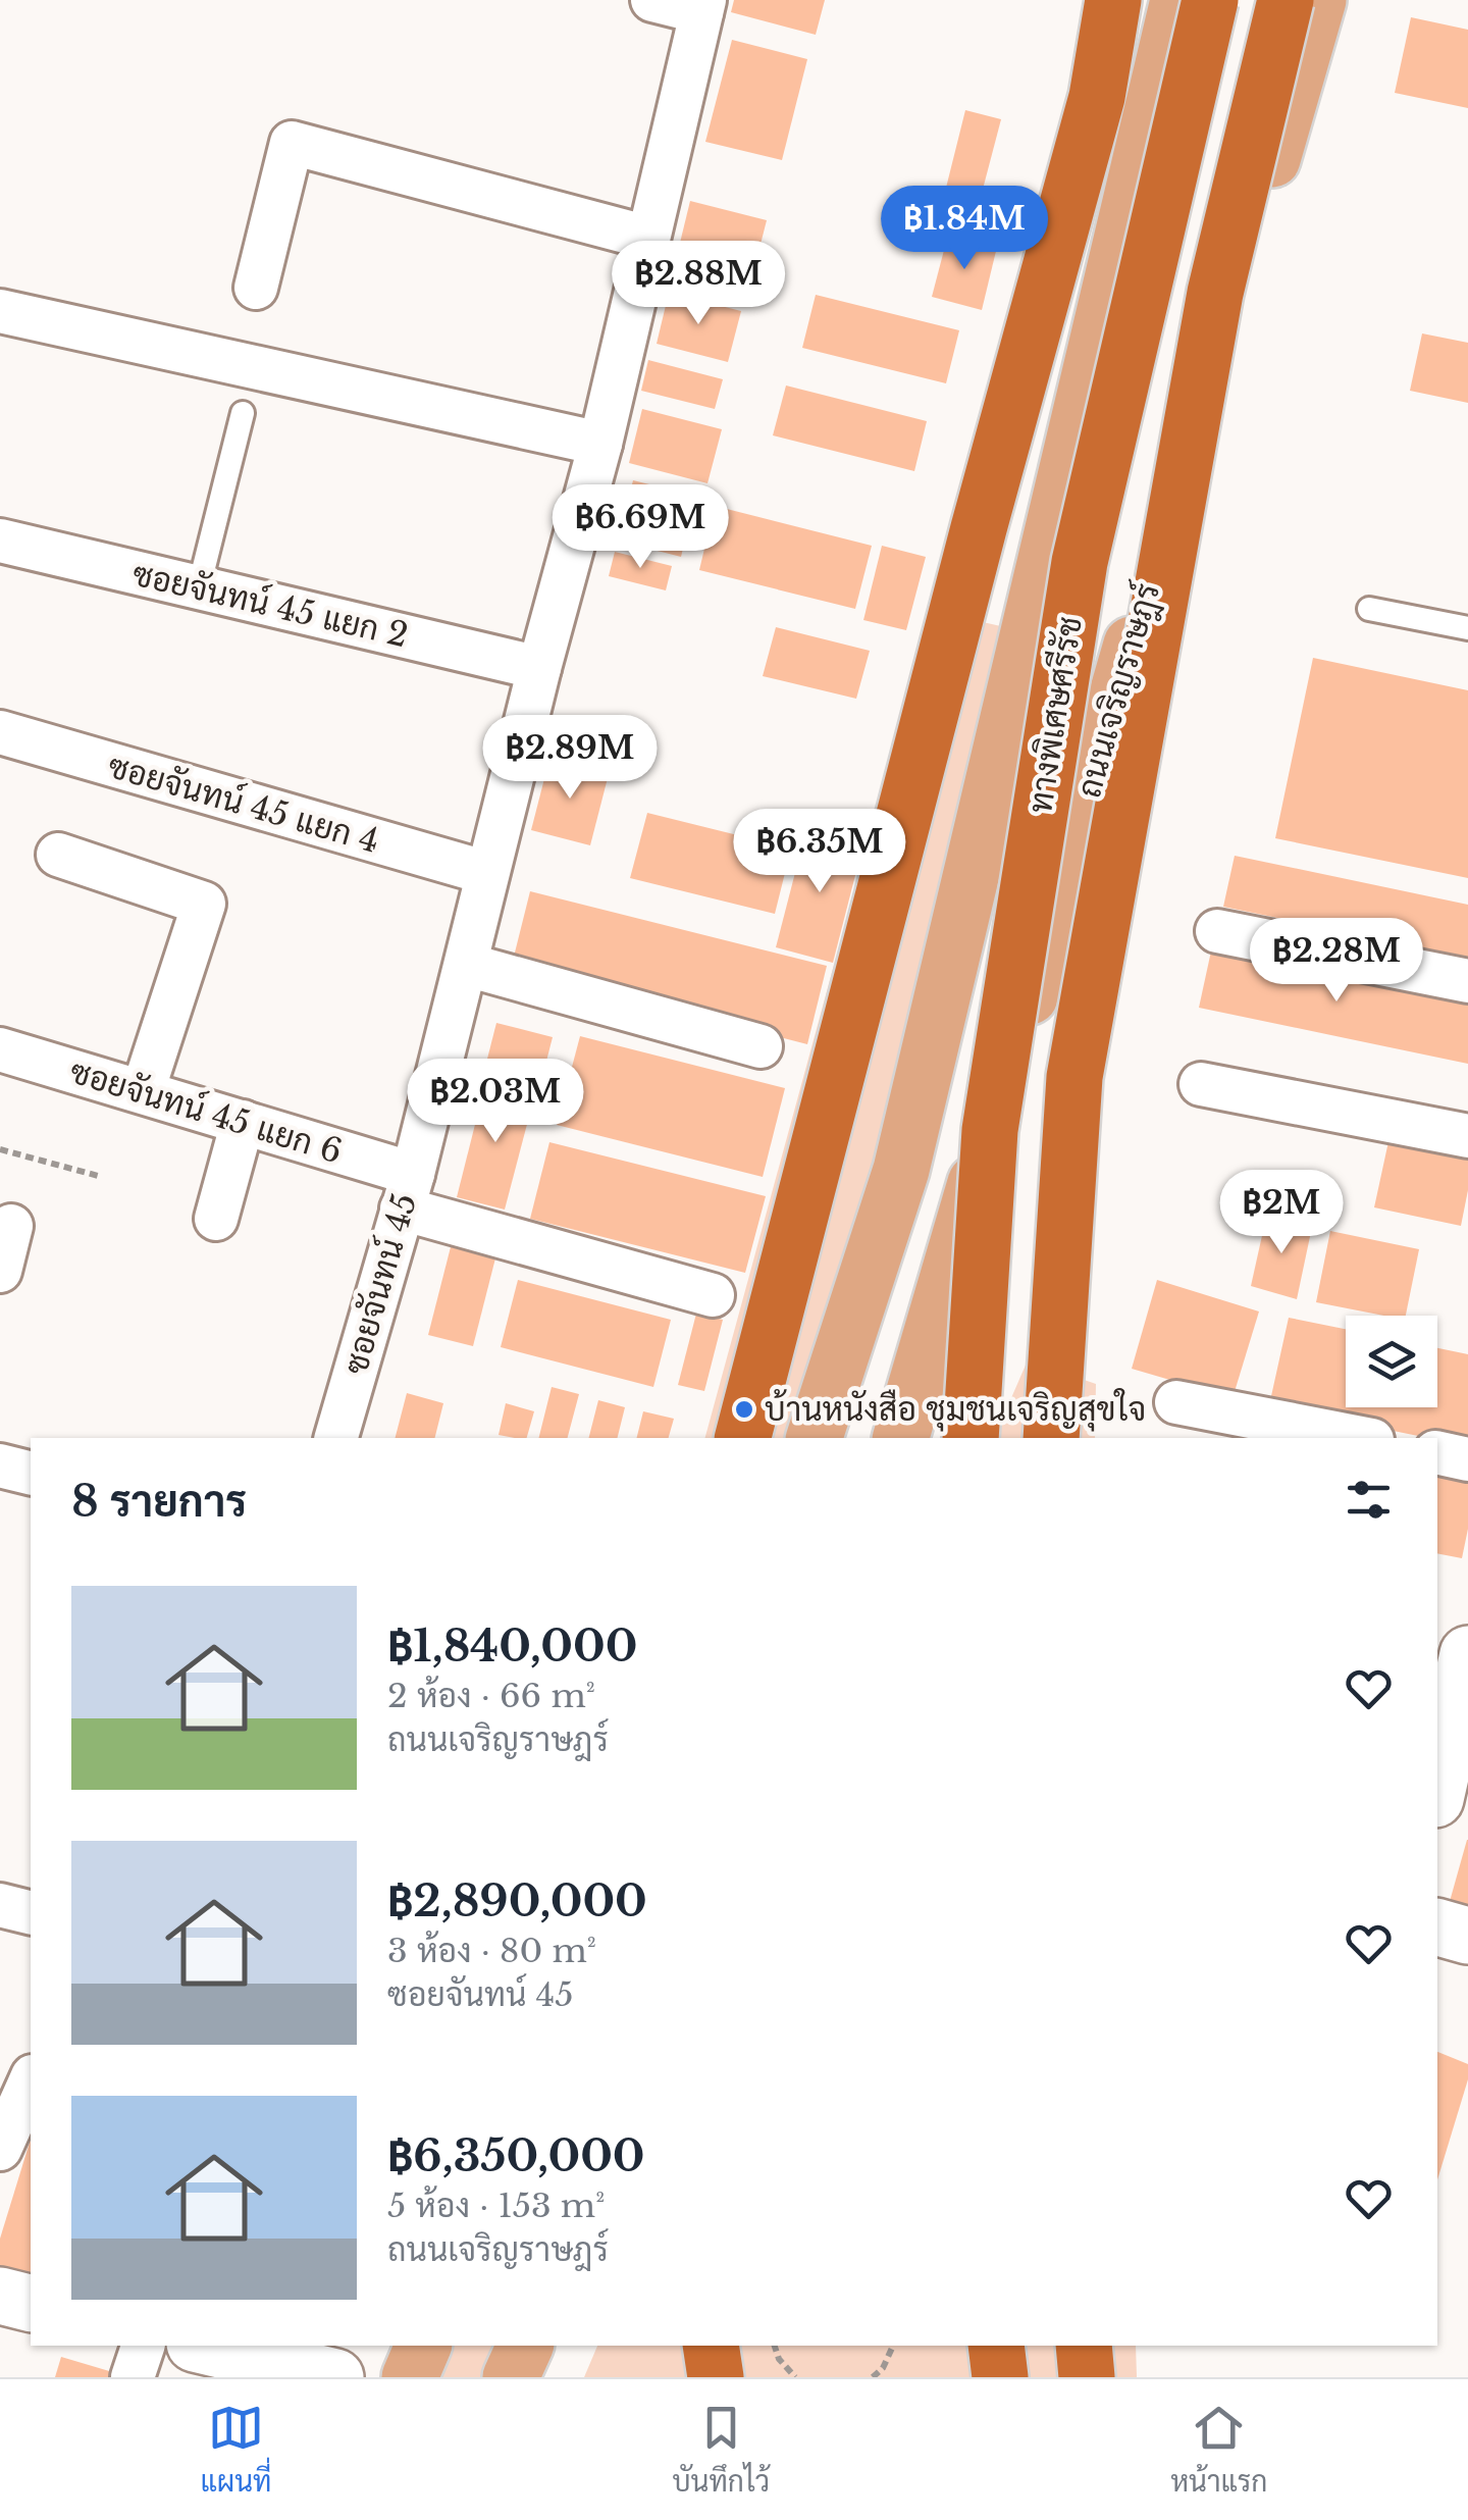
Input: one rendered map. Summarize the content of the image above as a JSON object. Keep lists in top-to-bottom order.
{
  "streets": {
    "highway": ["ทางพิเศษศรีรัช"],
    "main road": ["ถนนเจริญราษฎร์"],
    "street": [
      "ซอยจันทน์ 45 แยก 2",
      "ซอยจันทน์ 45 แยก 4",
      "ซอยจันทน์ 45 แยก 6",
      "ซอยจันทน์ 45"
    ]
  },
  "crossings": [
    ["ซอยจันทน์ 45 แยก 2", "ซอยจันทน์ 45"],
    ["ซอยจันทน์ 45 แยก 4", "ซอยจันทน์ 45"],
    ["ซอยจันทน์ 45 แยก 6", "ซอยจันทน์ 45"]
  ],
  "places": ["บ้านหนังสือ ชุมชนเจริญสุขใจ"],
  "page": {
    "price": [
      "฿1.84M",
      "฿2.88M",
      "฿6.69M",
      "฿2.89M",
      "฿6.35M",
      "฿2.28M",
      "฿2.03M",
      "฿2M"
    ],
    "heading": "8 รายการ",
    "list": [
      {
        "name": "฿1,840,000",
        "note": "2 ห้อง · 66 m² · ถนนเจริญราษฎร์"
      },
      {
        "name": "฿2,890,000",
        "note": "3 ห้อง · 80 m² · ซอยจันทน์ 45"
      },
      {
        "name": "฿6,350,000",
        "note": "5 ห้อง · 153 m² · ถนนเจริญราษฎร์"
      }
    ],
    "tabs": ["แผนที่", "บันทึกไว้", "หน้าแรก"]
  }
}
